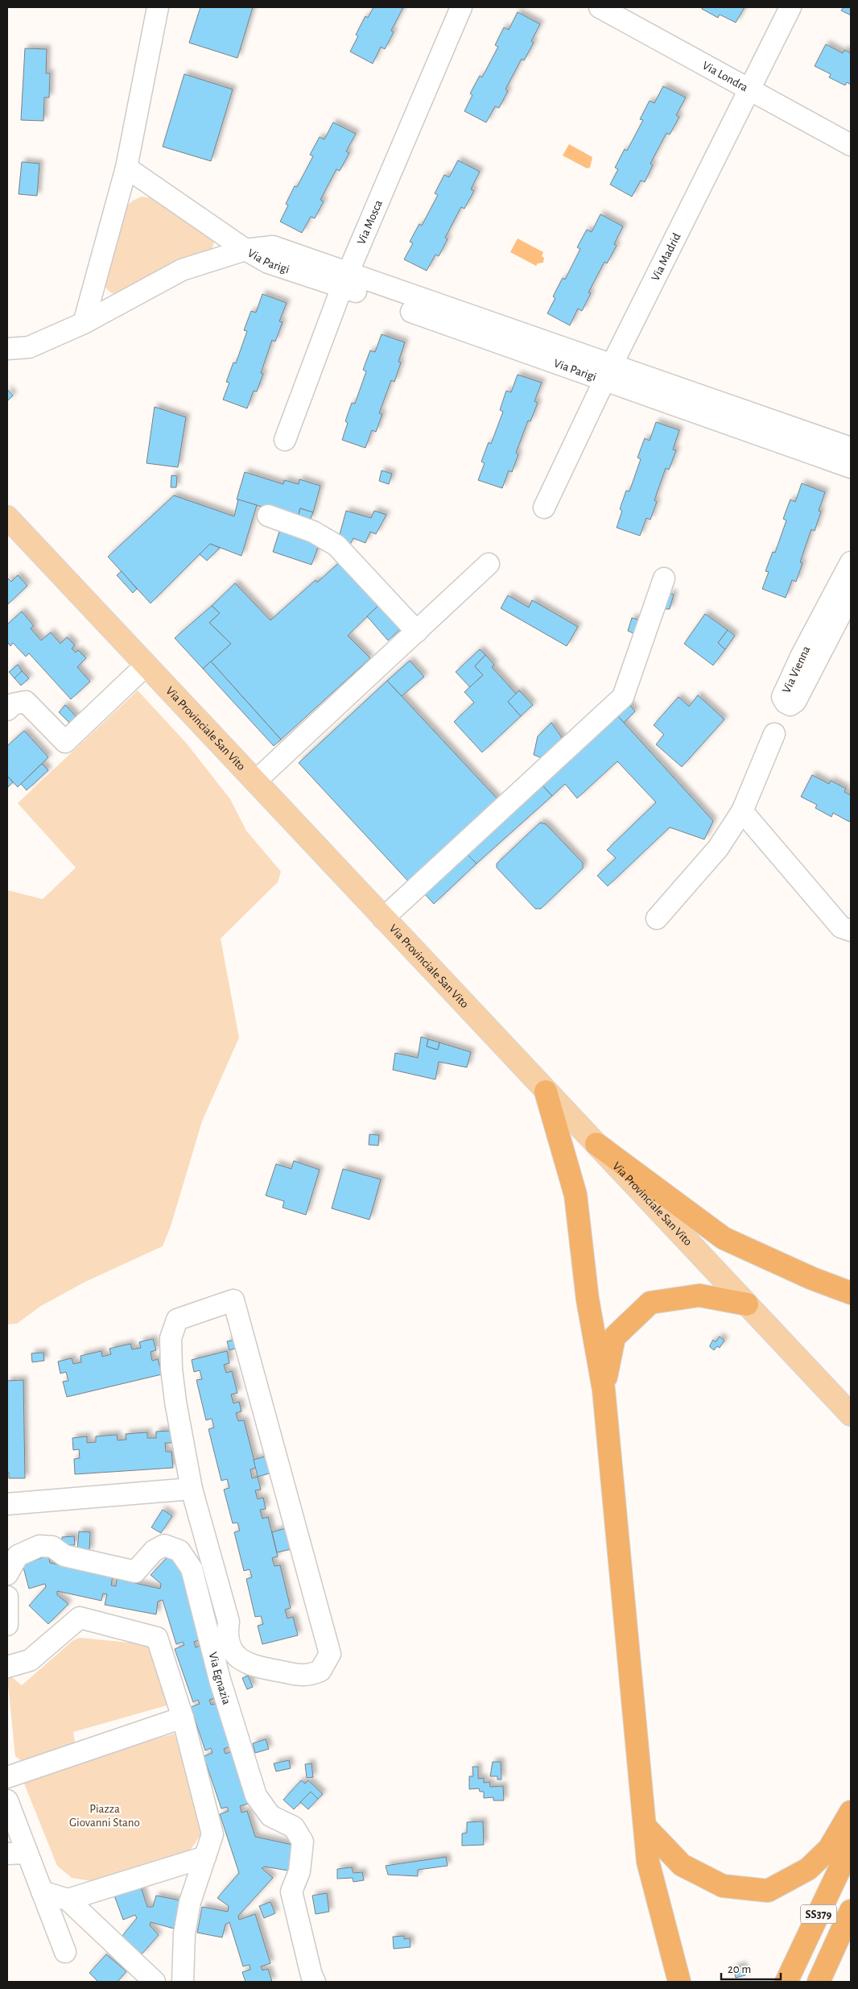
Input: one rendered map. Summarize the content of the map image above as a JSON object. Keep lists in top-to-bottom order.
{
  "streets": {
    "highway": ["SS379"],
    "main road": ["Via Provinciale San Vito"],
    "street": [
      "Via Londra",
      "Via Mosca",
      "Via Madrid",
      "Via Parigi",
      "Via Vienna",
      "Via Egnazia"
    ]
  },
  "crossings": [
    ["Via Londra", "Via Madrid"],
    ["Via Mosca", "Via Parigi"],
    ["Via Madrid", "Via Parigi"]
  ],
  "parks": ["Piazza Giovanni Stano"],
  "scale_bar": "20 m"
}
